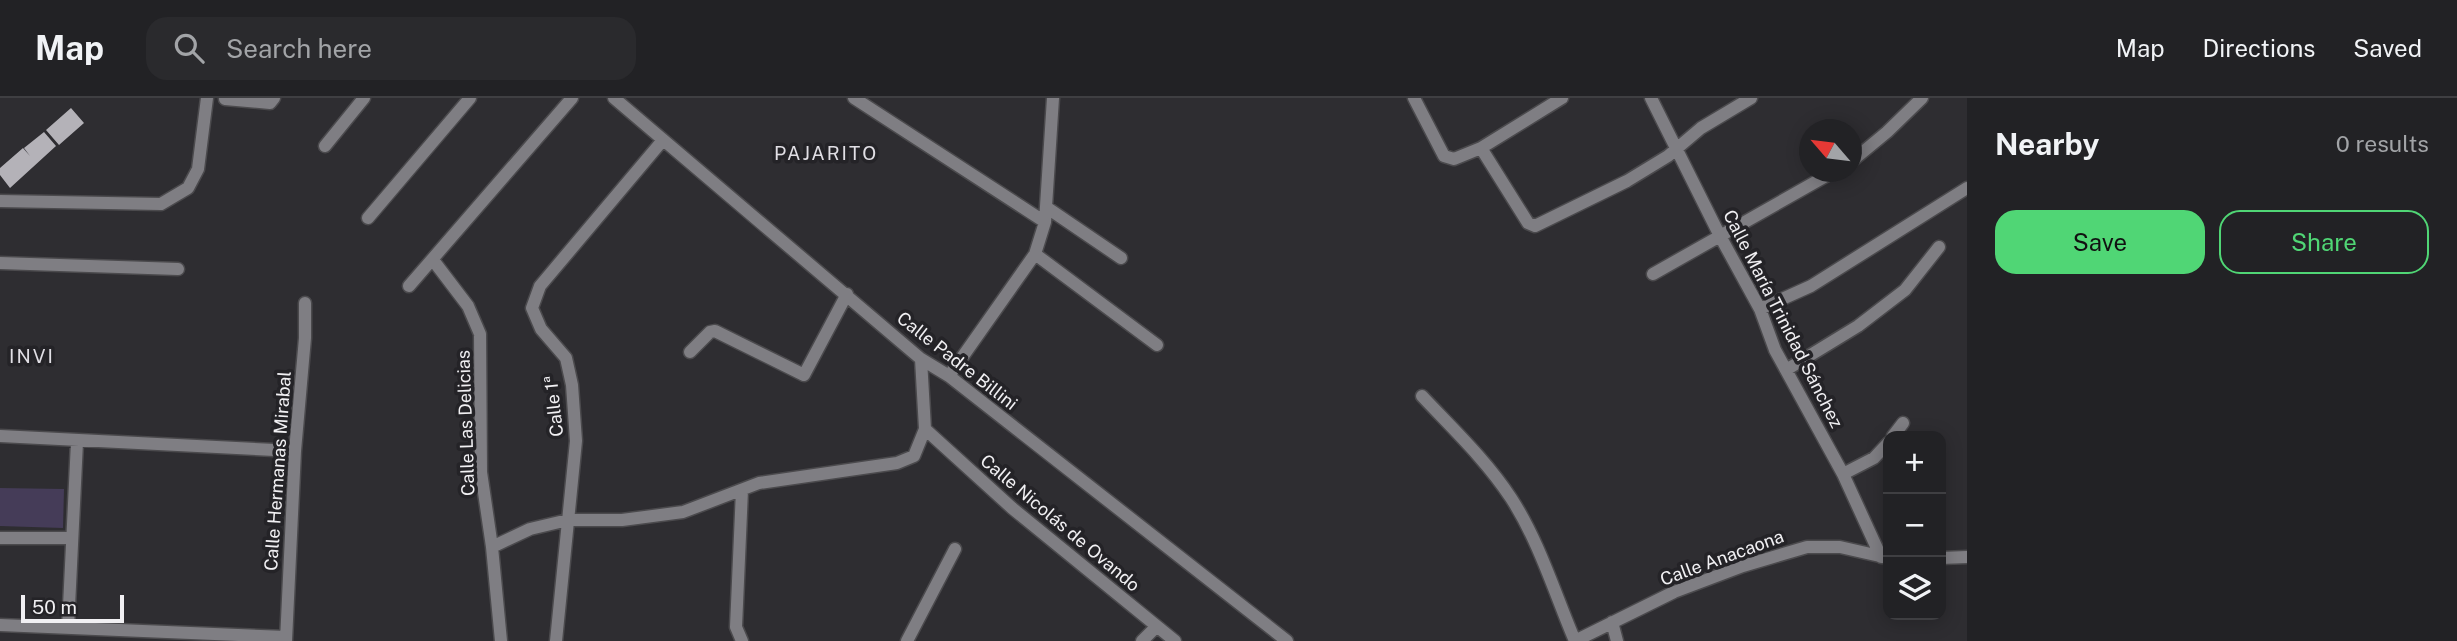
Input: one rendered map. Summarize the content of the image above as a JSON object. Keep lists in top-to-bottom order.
{
  "streets": {
    "street": [
      "Calle María Trinidad Sánchez",
      "Calle Padre Billini",
      "Calle 1ª",
      "Calle Las Delicias",
      "Calle Hermanas Mirabal",
      "Calle Nicolás de Ovando",
      "Calle Anacaona"
    ]
  },
  "crossings": [
    ["Calle Padre Billini", "Calle 1ª"]
  ],
  "districts": ["PAJARITO", "INVI"],
  "scale_bar": "50 m",
  "north": "top left",
  "page": {
    "header": "Map",
    "search": "Search here",
    "nav": ["Map", "Directions", "Saved"],
    "heading": ["Nearby", "0 results"],
    "buttons": ["Save", "Share"],
    "map_buttons": ["+", "−"],
    "scale": "50 m"
  }
}
